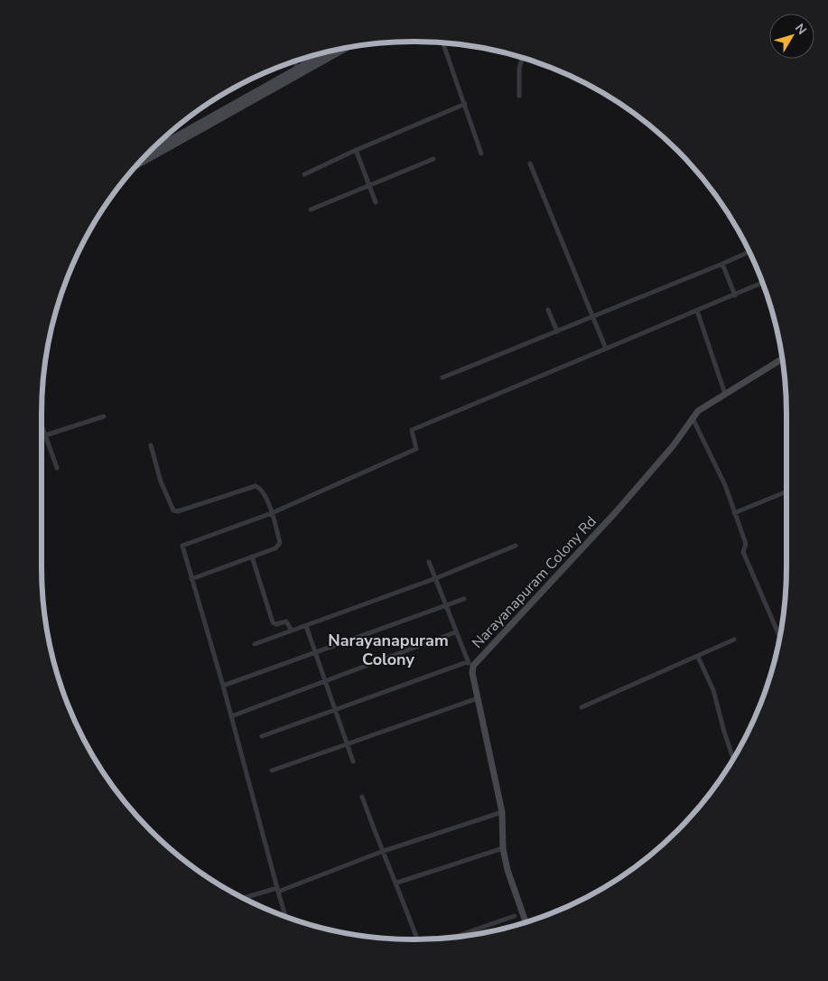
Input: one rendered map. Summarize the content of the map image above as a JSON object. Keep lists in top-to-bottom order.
{
  "streets": {
    "street": ["Narayanapuram Colony Rd"]
  },
  "districts": ["Narayanapuram Colony"],
  "north": "top right"
}
